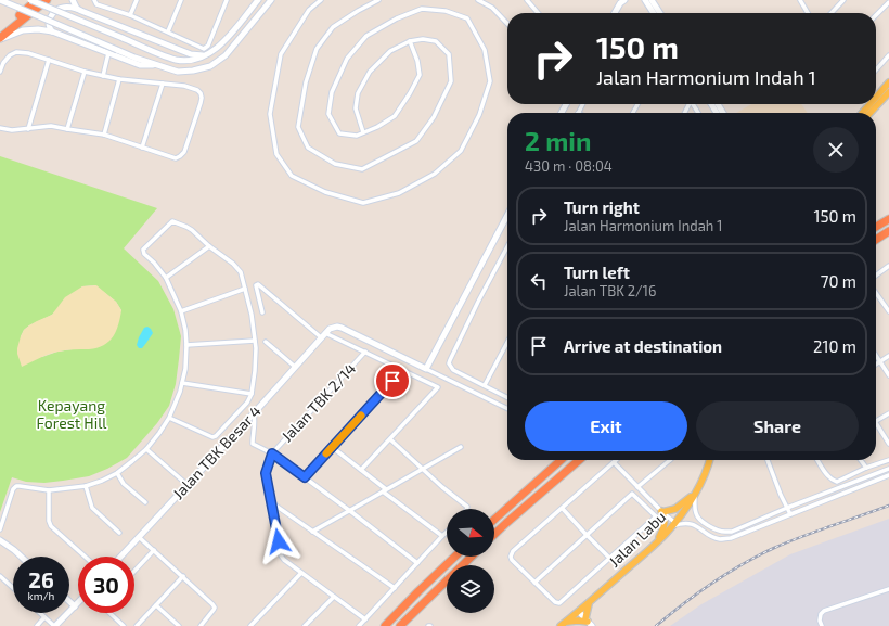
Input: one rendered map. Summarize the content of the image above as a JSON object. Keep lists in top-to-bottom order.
{
  "streets": {
    "main road": ["Jalan Labu"],
    "street": ["Jalan TBK 2/14", "Jalan TBK Besar 4"]
  },
  "parks": ["Kepayang Forest Hill"],
  "north": "right",
  "page": {
    "turn": ["150 m", "Jalan Harmonium Indah 1"],
    "heading": ["2 min", "430 m · 08:04"],
    "list": [
      {
        "name": "Turn right",
        "note": "Jalan Harmonium Indah 1",
        "value": "150 m"
      },
      {
        "name": "Turn left",
        "note": "Jalan TBK 2/16",
        "value": "70 m"
      },
      {
        "name": "Arrive at destination",
        "value": "210 m"
      }
    ],
    "buttons": ["Exit", "Share"],
    "speed": "26 km/h",
    "limit": "30"
  }
}
